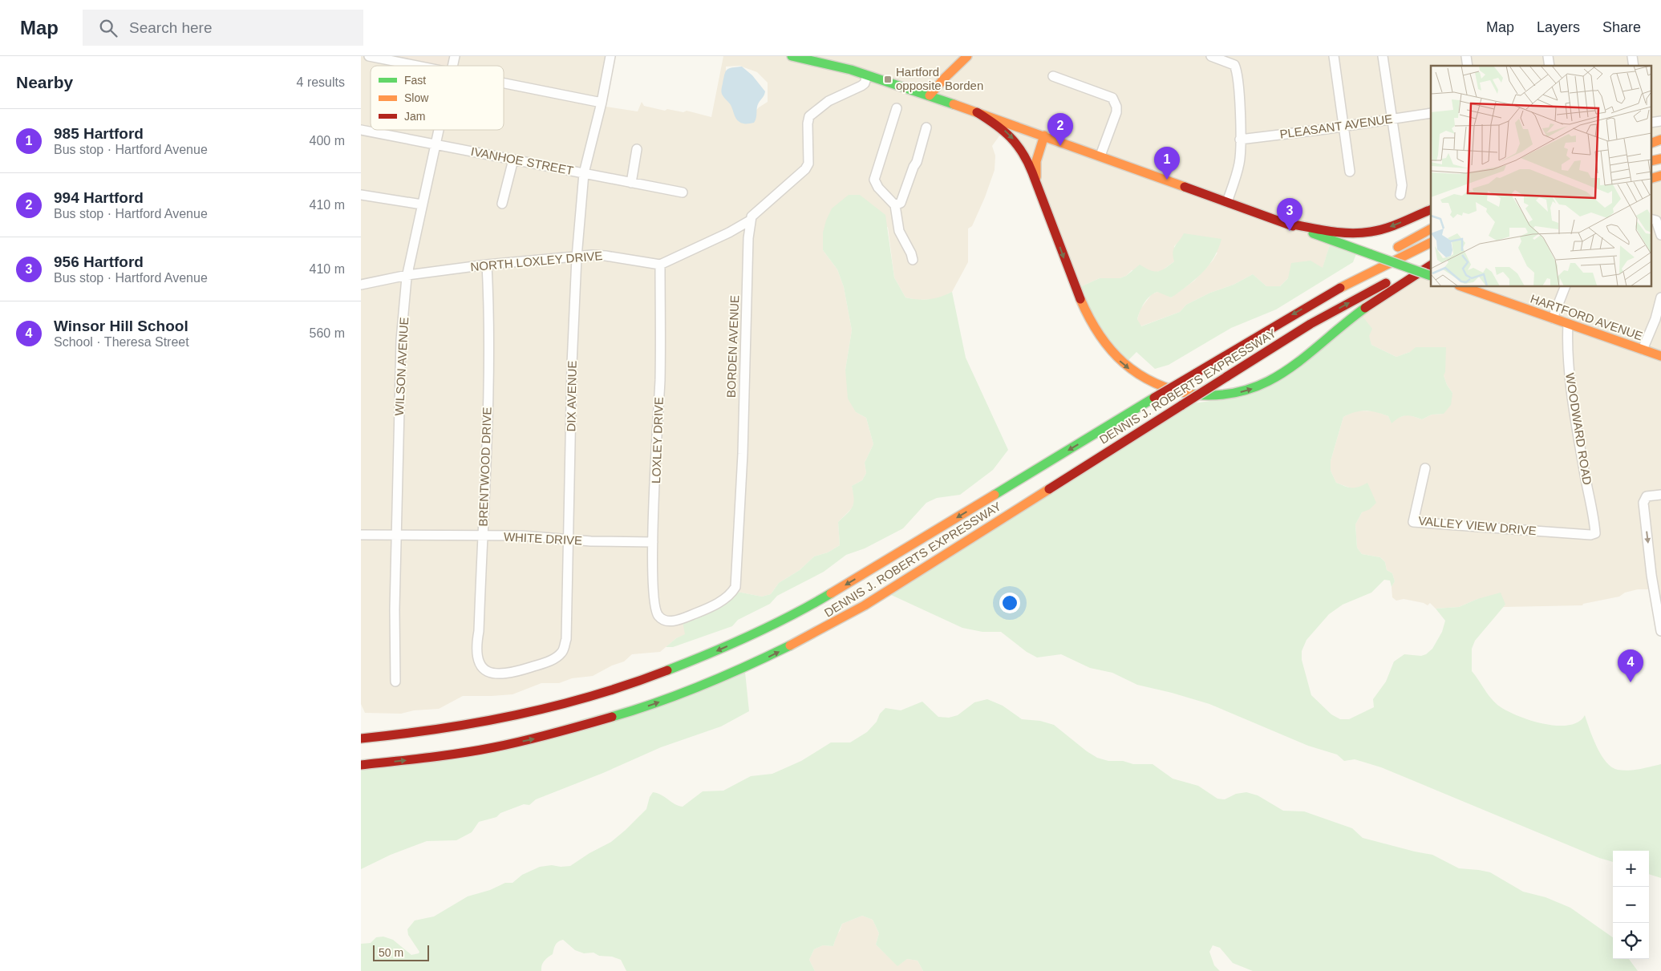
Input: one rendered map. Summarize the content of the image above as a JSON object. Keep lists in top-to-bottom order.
{
  "streets": {
    "main road": ["HARTFORD AVENUE", "DENNIS J. ROBERTS EXPRESSWAY"],
    "street": [
      "PLEASANT AVENUE",
      "IVANHOE STREET",
      "NORTH LOXLEY DRIVE",
      "BORDEN AVENUE",
      "WILSON AVENUE",
      "DIX AVENUE",
      "WOODWARD ROAD",
      "LOXLEY DRIVE",
      "BRENTWOOD DRIVE",
      "VALLEY VIEW DRIVE",
      "WHITE DRIVE"
    ]
  },
  "crossings": [
    ["IVANHOE STREET", "WILSON AVENUE"],
    ["IVANHOE STREET", "DIX AVENUE"],
    ["NORTH LOXLEY DRIVE", "WILSON AVENUE"],
    ["NORTH LOXLEY DRIVE", "DIX AVENUE"],
    ["NORTH LOXLEY DRIVE", "LOXLEY DRIVE"],
    ["NORTH LOXLEY DRIVE", "BRENTWOOD DRIVE"],
    ["HARTFORD AVENUE", "WOODWARD ROAD"],
    ["BORDEN AVENUE", "LOXLEY DRIVE"],
    ["WILSON AVENUE", "WHITE DRIVE"],
    ["DIX AVENUE", "BRENTWOOD DRIVE"],
    ["DIX AVENUE", "WHITE DRIVE"],
    ["WOODWARD ROAD", "VALLEY VIEW DRIVE"],
    ["LOXLEY DRIVE", "WHITE DRIVE"],
    ["BRENTWOOD DRIVE", "WHITE DRIVE"]
  ],
  "places": {
    "transit": ["Hartford opposite Borden"]
  },
  "legend": ["Fast", "Slow", "Jam"],
  "scale_bar": "50 m",
  "page": {
    "header": "Map",
    "search": "Search here",
    "nav": ["Map", "Layers", "Share"],
    "heading": ["Nearby", "4 results"],
    "list": [
      {
        "mark": "1",
        "name": "985 Hartford",
        "note": "Bus stop · Hartford Avenue",
        "value": "400 m"
      },
      {
        "mark": "2",
        "name": "994 Hartford",
        "note": "Bus stop · Hartford Avenue",
        "value": "410 m"
      },
      {
        "mark": "3",
        "name": "956 Hartford",
        "note": "Bus stop · Hartford Avenue",
        "value": "410 m"
      },
      {
        "mark": "4",
        "name": "Winsor Hill School",
        "note": "School · Theresa Street",
        "value": "560 m"
      }
    ],
    "pins": [
      "2",
      "1",
      "3",
      "4"
    ],
    "map_buttons": ["+", "−"],
    "scale": "50 m"
  }
}
